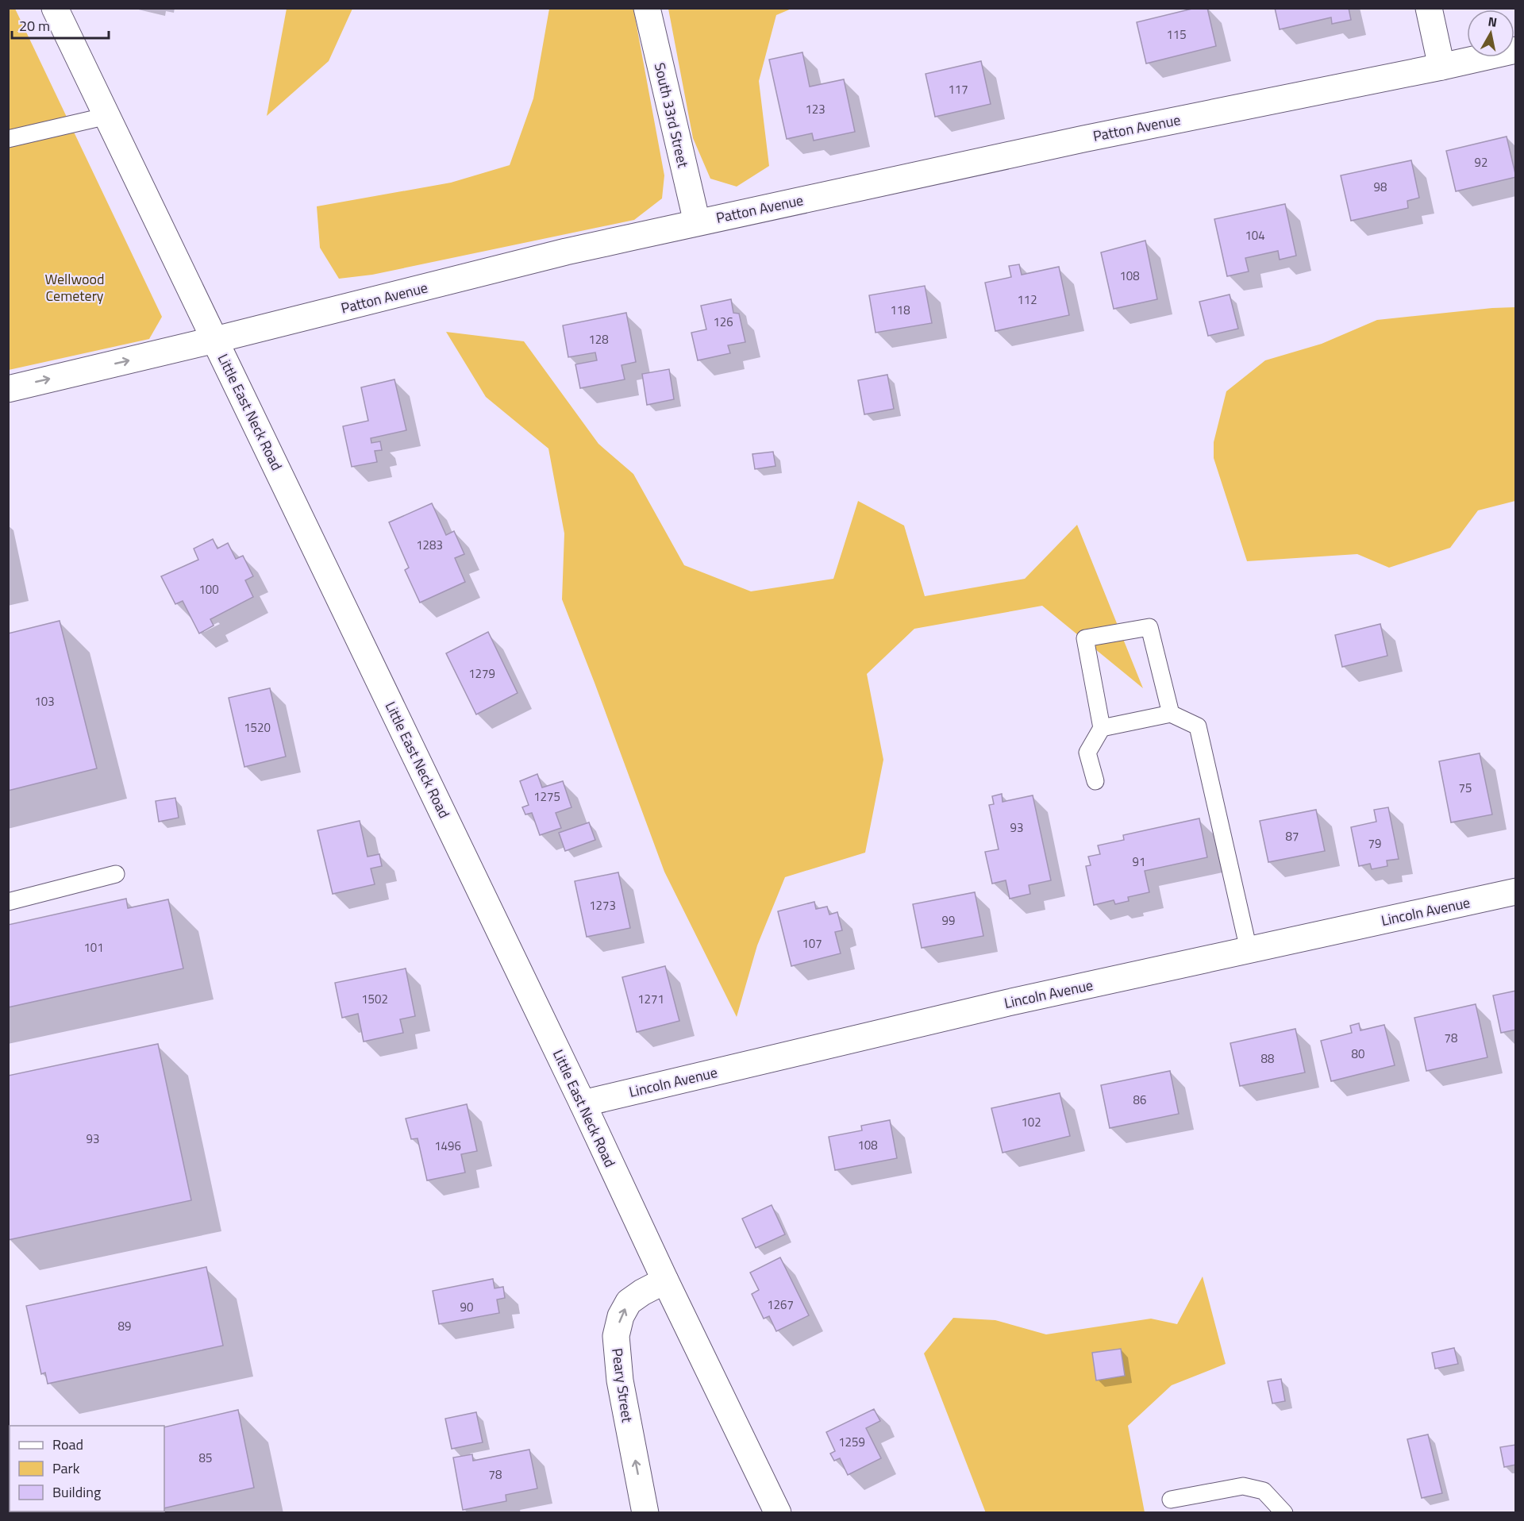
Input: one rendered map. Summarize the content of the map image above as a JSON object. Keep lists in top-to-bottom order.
{
  "streets": {
    "street": [
      "South 33rd Street",
      "Patton Avenue",
      "Little East Neck Road",
      "Lincoln Avenue",
      "Peary Street"
    ]
  },
  "crossings": [
    ["South 33rd Street", "Patton Avenue"],
    ["Patton Avenue", "Little East Neck Road"],
    ["Little East Neck Road", "Lincoln Avenue"],
    ["Little East Neck Road", "Peary Street"]
  ],
  "one_way": ["Peary Street"],
  "parks": ["Wellwood Cemetery"],
  "house_numbers": [
    "115",
    "117",
    "123",
    "92",
    "98",
    "104",
    "108",
    "112",
    "118",
    "126",
    "128",
    "1283",
    "100",
    "1279",
    "103",
    "1520",
    "75",
    "1275",
    "93",
    "87",
    "79",
    "91",
    "1273",
    "99",
    "107",
    "101",
    "1502",
    "1271",
    "78",
    "80",
    "88",
    "86",
    "102",
    "93",
    "108",
    "1496",
    "1267",
    "90",
    "89",
    "1259",
    "85",
    "78"
  ],
  "legend": ["Road", "Park", "Building"],
  "scale_bar": "20 m",
  "north": "top"
}
